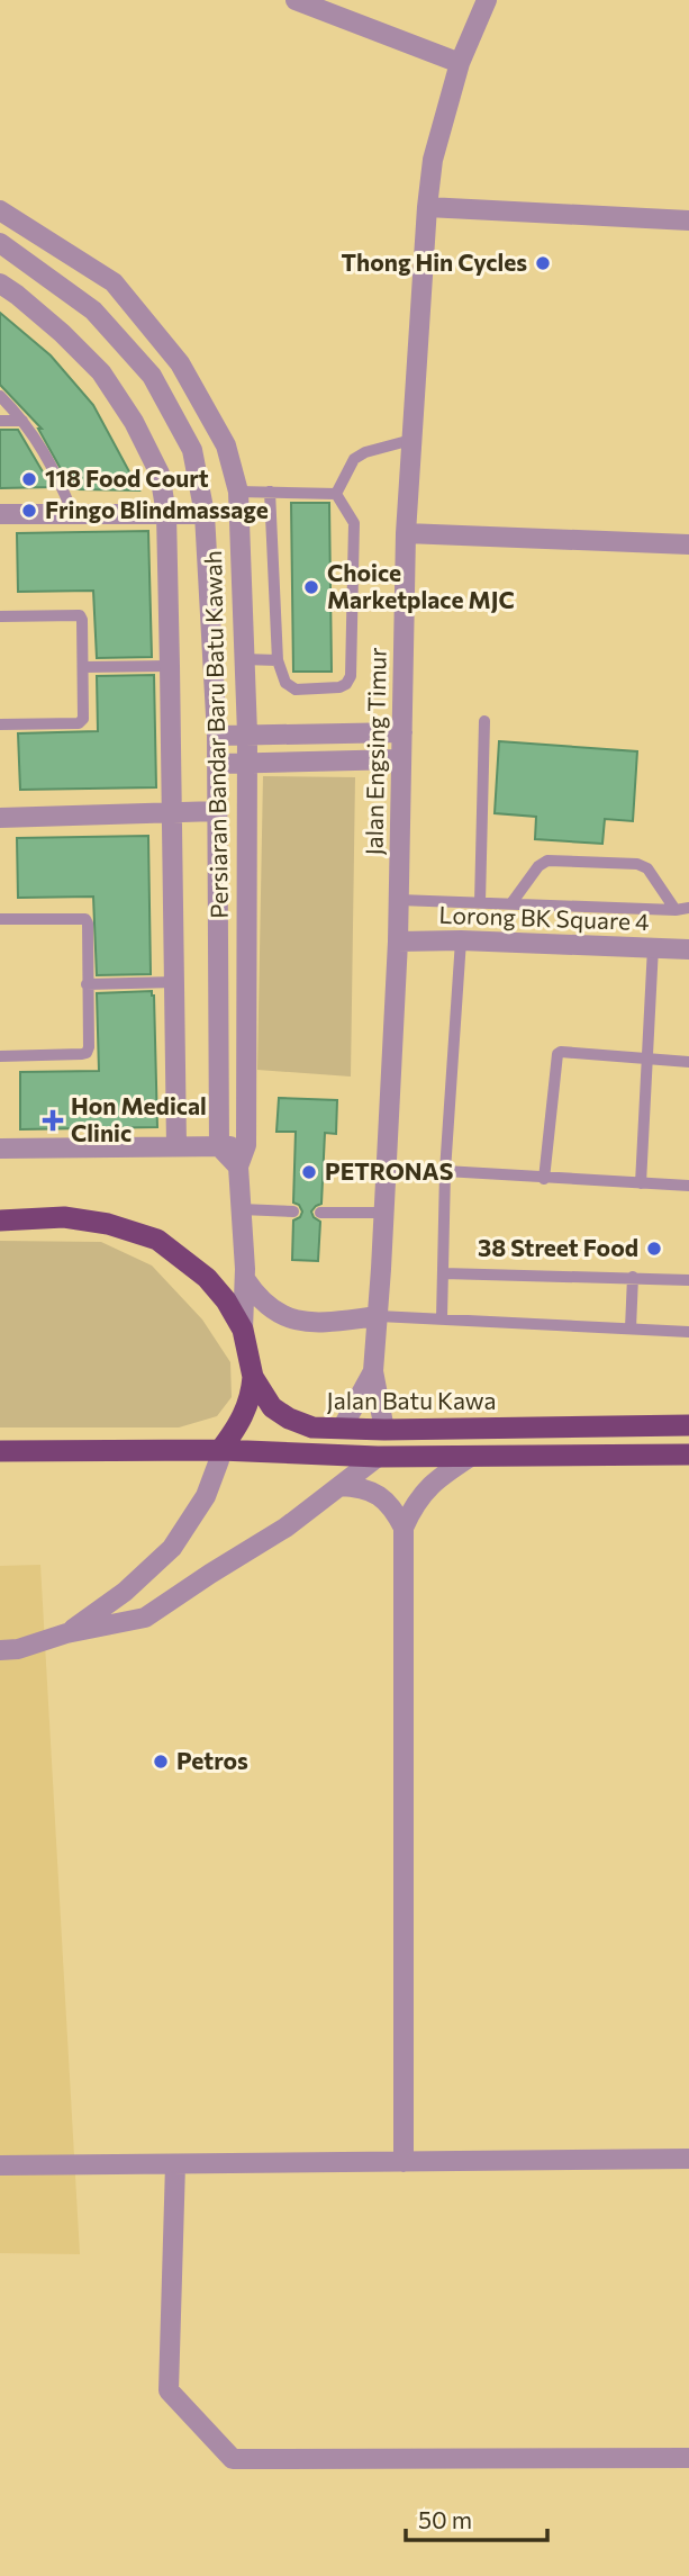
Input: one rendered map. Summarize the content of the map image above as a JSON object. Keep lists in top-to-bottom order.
{
  "streets": {
    "highway": ["Jalan Batu Kawa"],
    "street": ["Persiaran Bandar Baru Batu Kawah", "Jalan Engsing Timur", "Lorong BK Square 4"]
  },
  "crossings": [
    ["Persiaran Bandar Baru Batu Kawah", "Jalan Batu Kawa"],
    ["Jalan Engsing Timur", "Lorong BK Square 4"],
    ["Jalan Engsing Timur", "Jalan Batu Kawa"]
  ],
  "places": {
    "other": [
      "Thong Hin Cycles",
      "118 Food Court",
      "Fringo Blindmassage",
      "Choice Marketplace MJC",
      "PETRONAS",
      "38 Street Food",
      "Petros"
    ],
    "health": ["Hon Medical Clinic"]
  },
  "scale_bar": "50 m"
}
